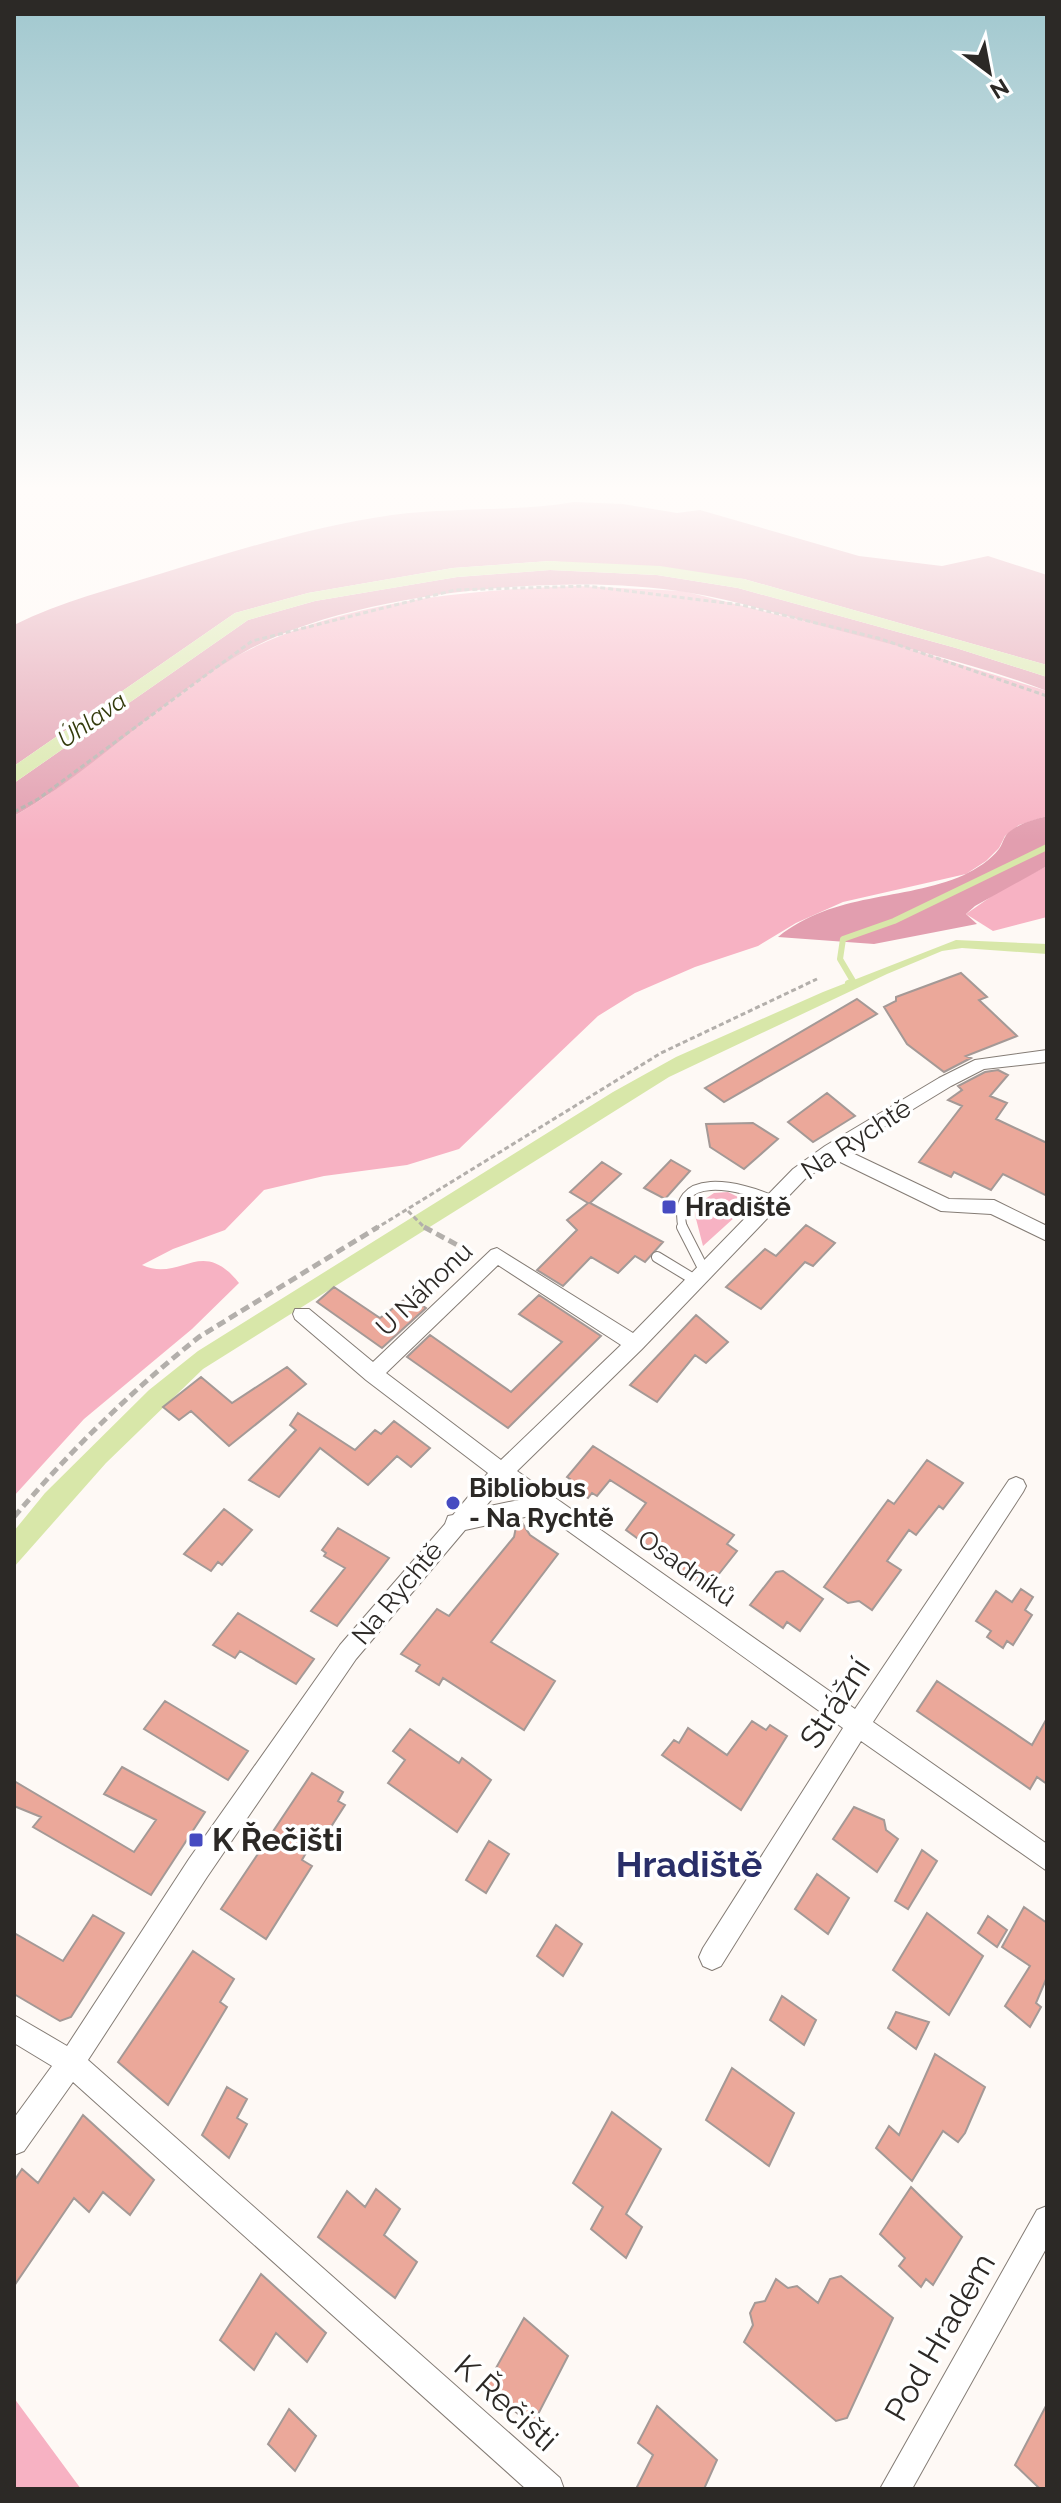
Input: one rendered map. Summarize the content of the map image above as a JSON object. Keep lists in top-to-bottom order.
{
  "streets": {
    "street": [
      "Na Rychtě",
      "U Náhonu",
      "Osadníků",
      "Strážní",
      "Pod Hradem",
      "K Řečišti"
    ]
  },
  "crossings": [
    ["Na Rychtě", "U Náhonu"],
    ["Na Rychtě", "Osadníků"],
    ["Na Rychtě", "K Řečišti"],
    ["U Náhonu", "Osadníků"],
    ["Osadníků", "Strážní"]
  ],
  "districts": ["Hradiště"],
  "water": ["Úhlava"],
  "places": {
    "transit": ["Hradiště", "K Řečišti"],
    "other": ["Bibliobus - Na Rychtě"]
  },
  "north": "bottom right"
}
